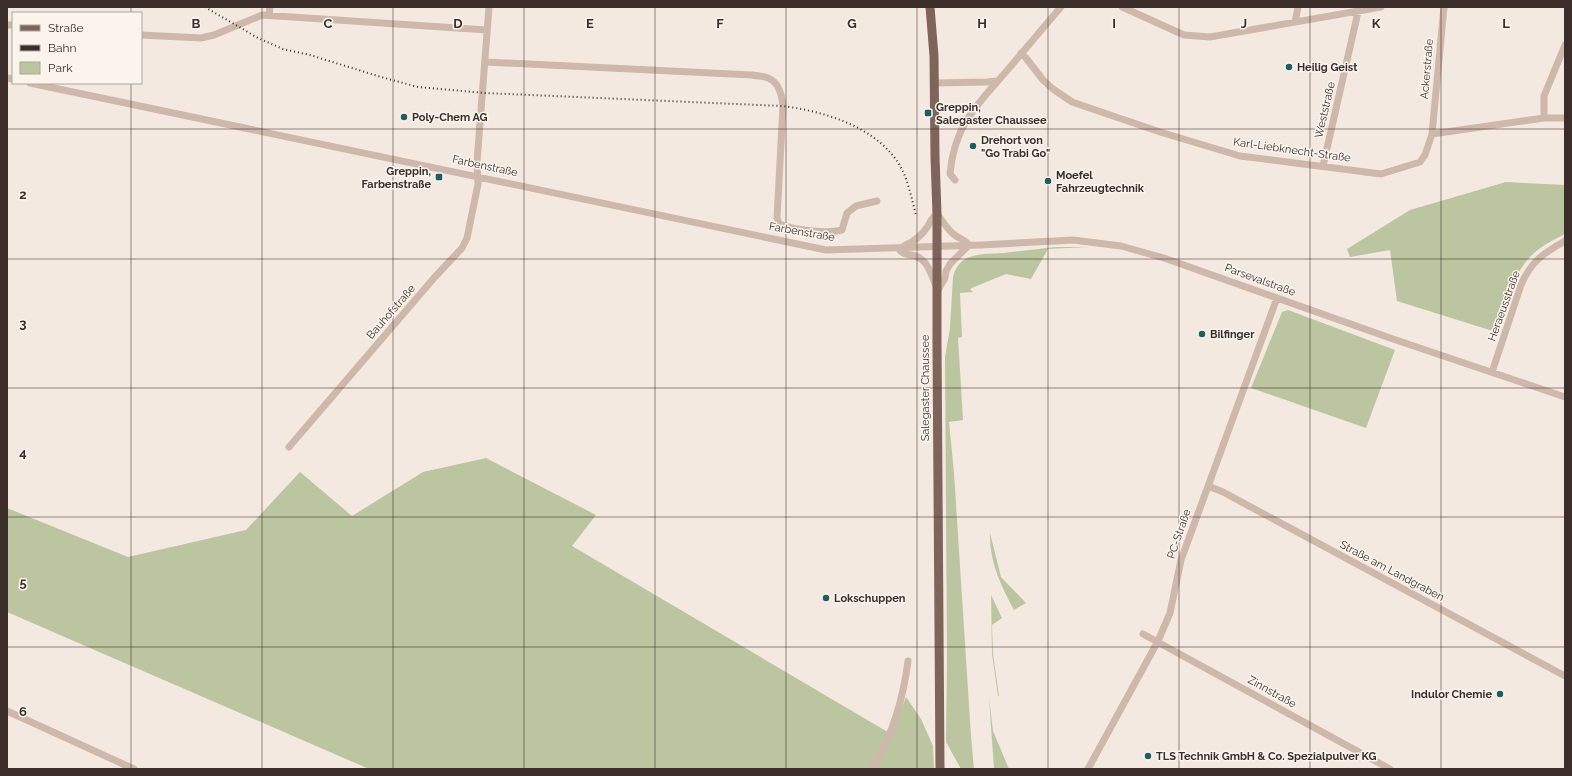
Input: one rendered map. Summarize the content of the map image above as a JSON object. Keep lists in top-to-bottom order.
{
  "streets": {
    "main road": ["Salegaster Chaussee"],
    "street": [
      "Ackerstraße",
      "Weststraße",
      "Karl-Liebknecht-Straße",
      "Farbenstraße",
      "Parsevalstraße",
      "Heraeusstraße",
      "Bauhofstraße",
      "PC-Straße",
      "Straße am Landgraben",
      "Zinnstraße"
    ]
  },
  "crossings": [
    ["Ackerstraße", "Karl-Liebknecht-Straße"],
    ["Weststraße", "Karl-Liebknecht-Straße"],
    ["Farbenstraße", "Parsevalstraße"],
    ["Farbenstraße", "Bauhofstraße"],
    ["Farbenstraße", "Salegaster Chaussee"],
    ["Parsevalstraße", "Heraeusstraße"],
    ["Parsevalstraße", "Salegaster Chaussee"],
    ["Parsevalstraße", "PC-Straße"],
    ["PC-Straße", "Straße am Landgraben"],
    ["PC-Straße", "Zinnstraße"]
  ],
  "places": {
    "other": [
      "Heilig Geist",
      "Poly-Chem AG",
      "Drehort von \"Go Trabi Go\"",
      "Moefel Fahrzeugtechnik",
      "Bilfinger",
      "Lokschuppen",
      "Indulor Chemie",
      "TLS Technik GmbH & Co. Spezialpulver KG"
    ],
    "transit": ["Greppin, Salegaster Chaussee", "Greppin, Farbenstraße"]
  },
  "legend": ["Straße", "Bahn", "Park"],
  "grid": {
    "columns": [
      "B",
      "C",
      "D",
      "E",
      "F",
      "G",
      "H",
      "I",
      "J",
      "K",
      "L"
    ],
    "rows": [
      "2",
      "3",
      "4",
      "5",
      "6"
    ]
  }
}
